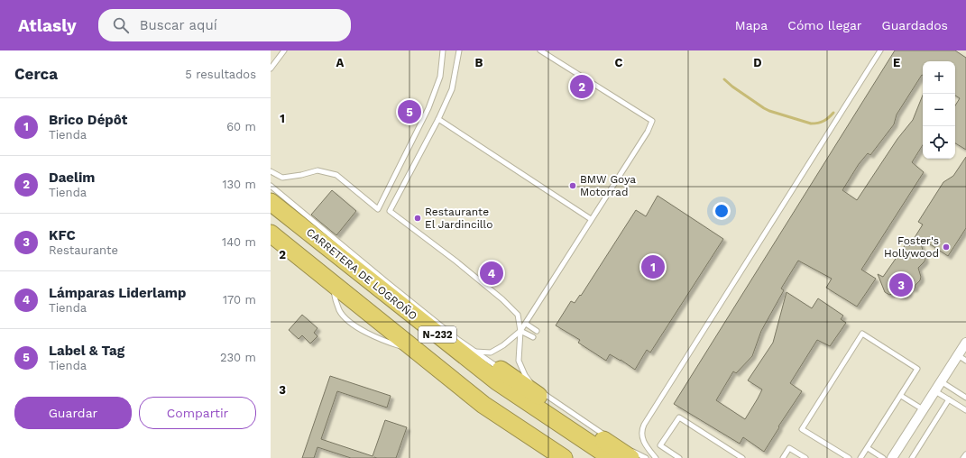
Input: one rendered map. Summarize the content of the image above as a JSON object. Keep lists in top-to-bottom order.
{
  "streets": {
    "highway": ["CARRETERA DE LOGROÑO", "N-232"]
  },
  "places": ["BMW Goya Motorrad", "Restaurante El Jardincillo", "Foster's Hollywood"],
  "page": {
    "header": "Atlasly",
    "search": "Buscar aquí",
    "nav": ["Mapa", "Cómo llegar", "Guardados"],
    "heading": ["Cerca", "5 resultados"],
    "map_buttons": ["+", "−"],
    "pins": [
      "2",
      "5",
      "1",
      "4",
      "3"
    ],
    "list": [
      {
        "mark": "1",
        "name": "Brico Dépôt",
        "note": "Tienda",
        "value": "60 m"
      },
      {
        "mark": "2",
        "name": "Daelim",
        "note": "Tienda",
        "value": "130 m"
      },
      {
        "mark": "3",
        "name": "KFC",
        "note": "Restaurante",
        "value": "140 m"
      },
      {
        "mark": "4",
        "name": "Lámparas Liderlamp",
        "note": "Tienda",
        "value": "170 m"
      },
      {
        "mark": "5",
        "name": "Label & Tag",
        "note": "Tienda",
        "value": "230 m"
      }
    ],
    "buttons": ["Guardar", "Compartir"]
  },
  "grid": {
    "columns": [
      "A",
      "B",
      "C",
      "D",
      "E"
    ],
    "rows": ["1", "2", "3"]
  }
}
